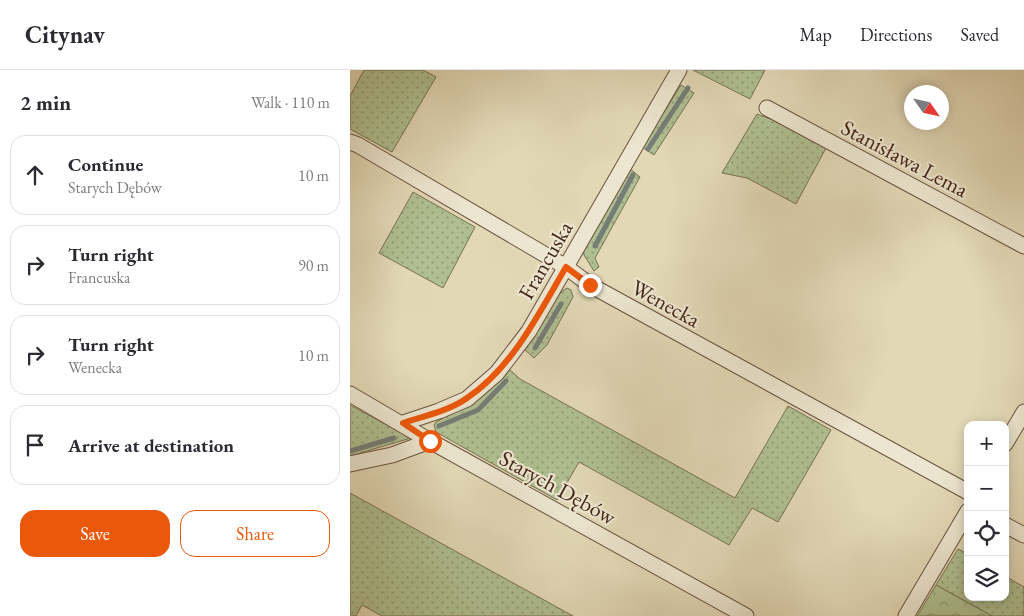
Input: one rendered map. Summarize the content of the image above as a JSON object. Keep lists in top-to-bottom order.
{
  "streets": {
    "street": [
      "Stanisława Lema",
      "Francuska",
      "Wenecka",
      "Starych Dębów"
    ]
  },
  "crossings": [
    ["Francuska", "Wenecka"],
    ["Francuska", "Starych Dębów"]
  ],
  "north": "bottom right",
  "page": {
    "header": "Citynav",
    "nav": ["Map", "Directions", "Saved"],
    "heading": ["2 min", "Walk · 110 m"],
    "list": [
      ["Continue", "Starych Dębów", "10 m"],
      ["Turn right", "Francuska", "90 m"],
      ["Turn right", "Wenecka", "10 m"],
      "Arrive at destination"
    ],
    "map_buttons": ["+", "−"],
    "buttons": ["Save", "Share"]
  }
}
